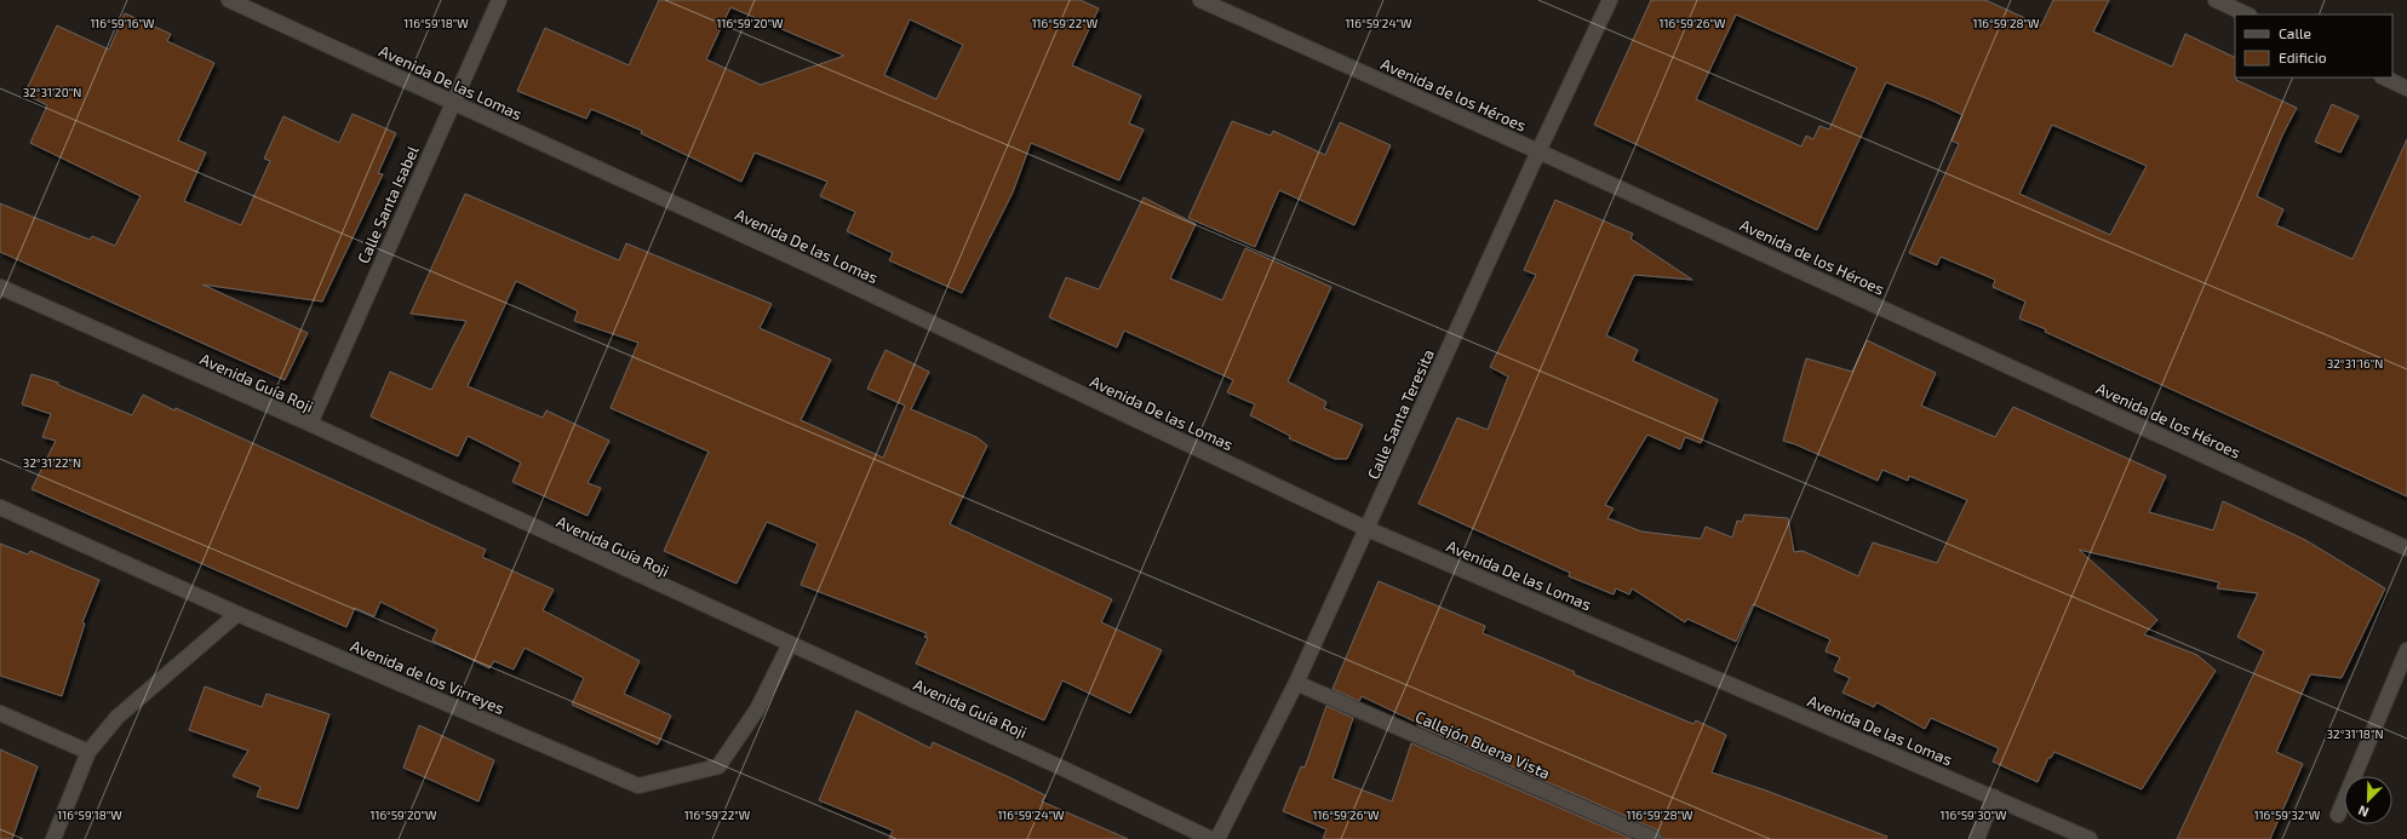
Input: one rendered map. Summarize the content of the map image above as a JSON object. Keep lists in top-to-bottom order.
{
  "streets": {
    "street": [
      "Avenida De las Lomas",
      "Avenida de los Héroes",
      "Calle Santa Isabel",
      "Avenida Guía Roji",
      "Calle Santa Teresita",
      "Avenida de los Virreyes",
      "Callejón Buena Vista"
    ]
  },
  "crossings": [
    ["Avenida De las Lomas", "Calle Santa Isabel"],
    ["Avenida De las Lomas", "Calle Santa Teresita"],
    ["Avenida de los Héroes", "Calle Santa Teresita"],
    ["Calle Santa Isabel", "Avenida Guía Roji"],
    ["Avenida Guía Roji", "Avenida de los Virreyes"],
    ["Calle Santa Teresita", "Callejón Buena Vista"]
  ],
  "legend": ["Calle", "Edificio"],
  "north": "bottom left",
  "coordinates": [
    "116°59'16\"W",
    "116°59'18\"W",
    "116°59'20\"W",
    "116°59'22\"W",
    "116°59'24\"W",
    "116°59'26\"W",
    "116°59'28\"W",
    "32°31'20\"N",
    "32°31'16\"N",
    "32°31'22\"N",
    "32°31'18\"N",
    "116°59'30\"W",
    "116°59'32\"W"
  ]
}
